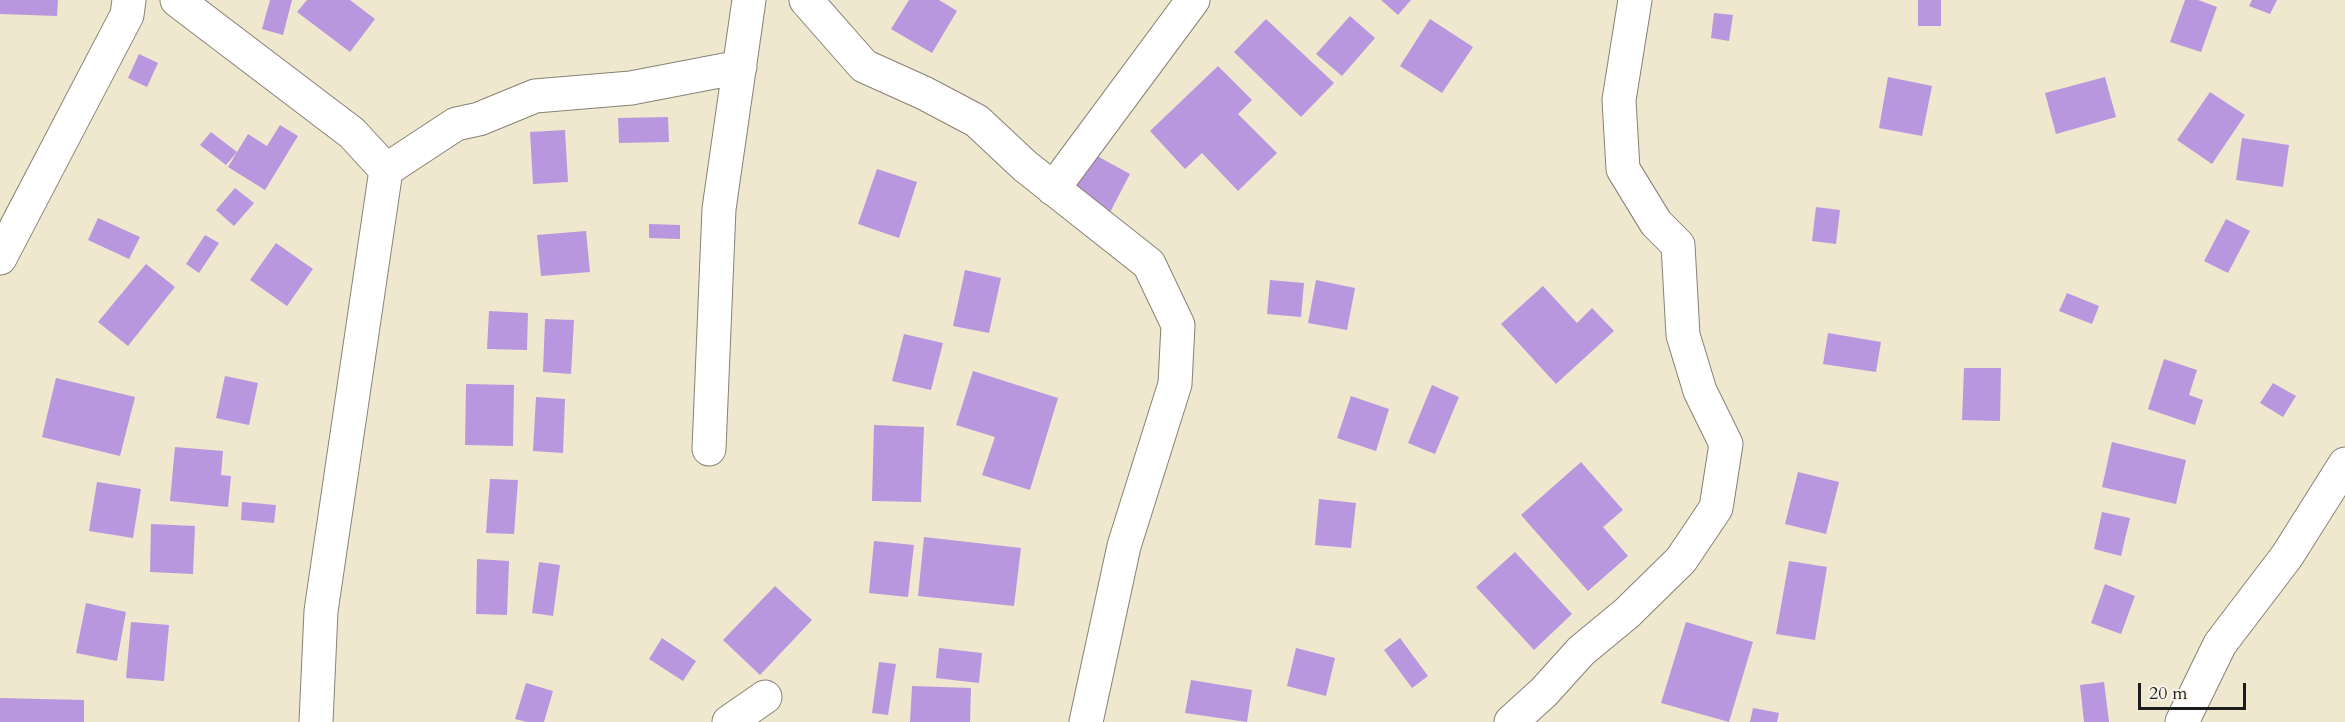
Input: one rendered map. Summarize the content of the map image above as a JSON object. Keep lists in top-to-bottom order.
{
  "scale_bar": "20 m"
}
